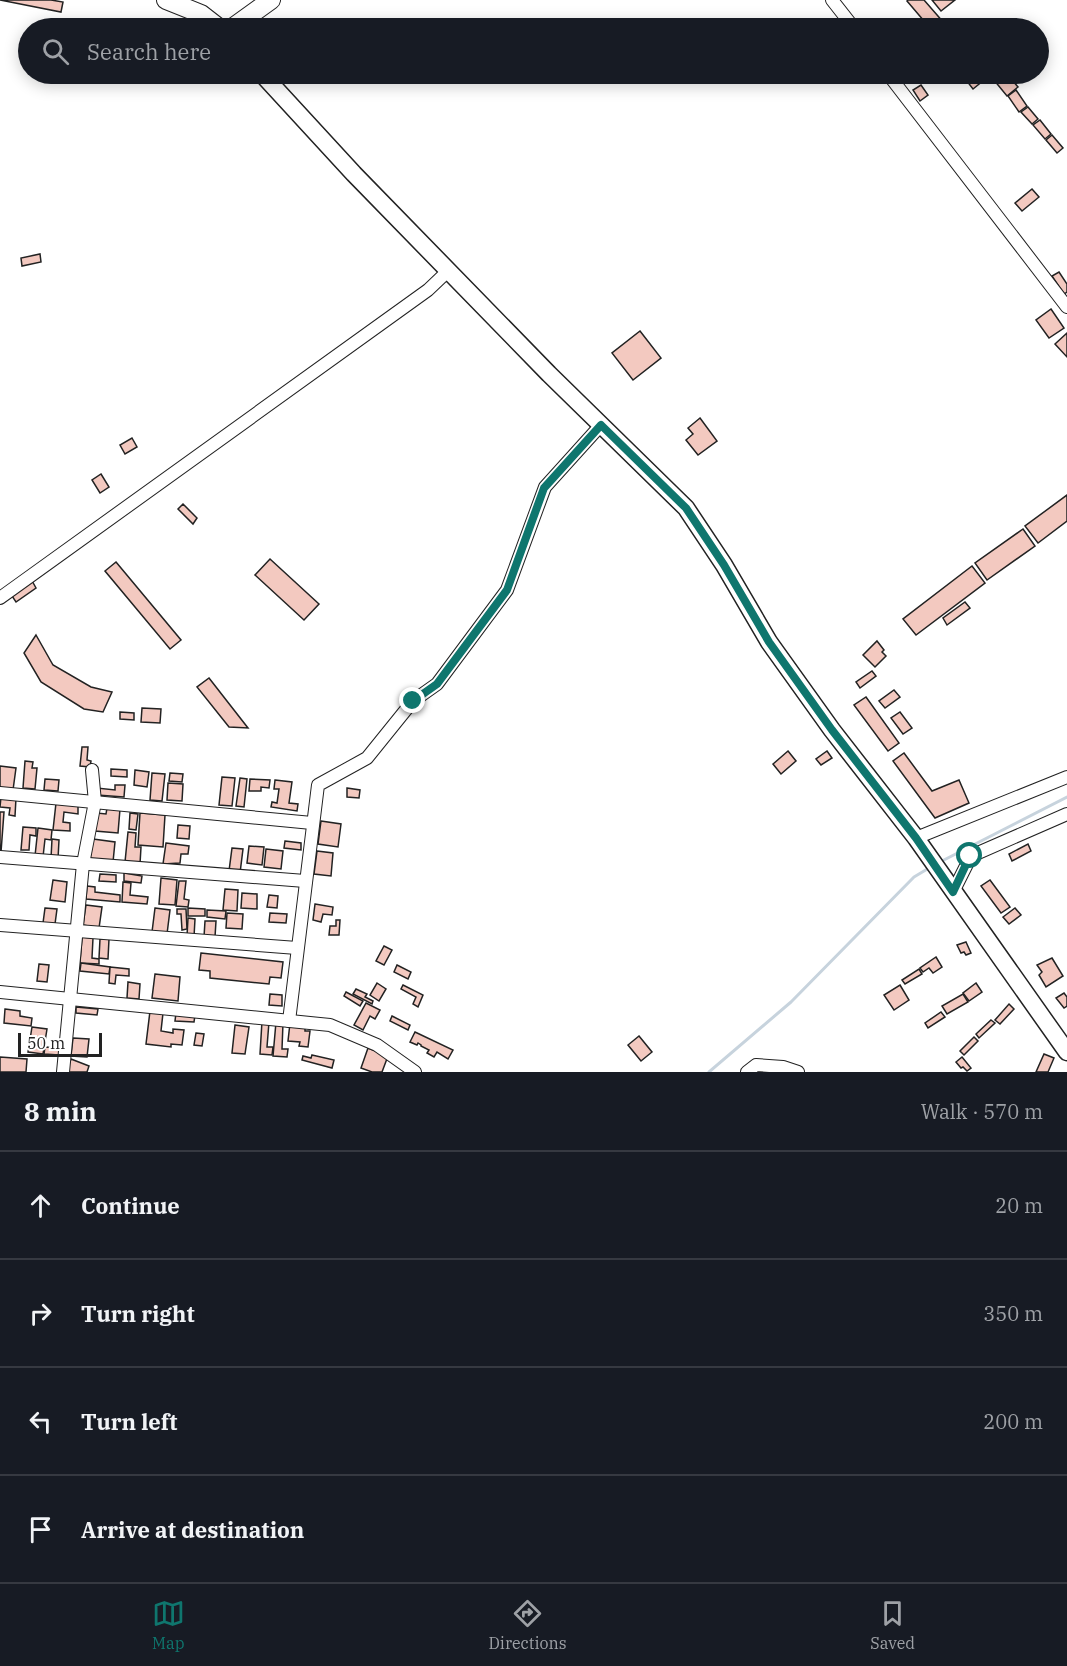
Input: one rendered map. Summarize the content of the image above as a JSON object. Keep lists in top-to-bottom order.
{
  "scale_bar": "50 m",
  "page": {
    "search": "Search here",
    "scale": "50 m",
    "heading": ["8 min", "Walk · 570 m"],
    "list": [
      ["Continue", "20 m"],
      ["Turn right", "350 m"],
      ["Turn left", "200 m"],
      "Arrive at destination"
    ],
    "nav": ["Map", "Directions", "Saved"]
  }
}
